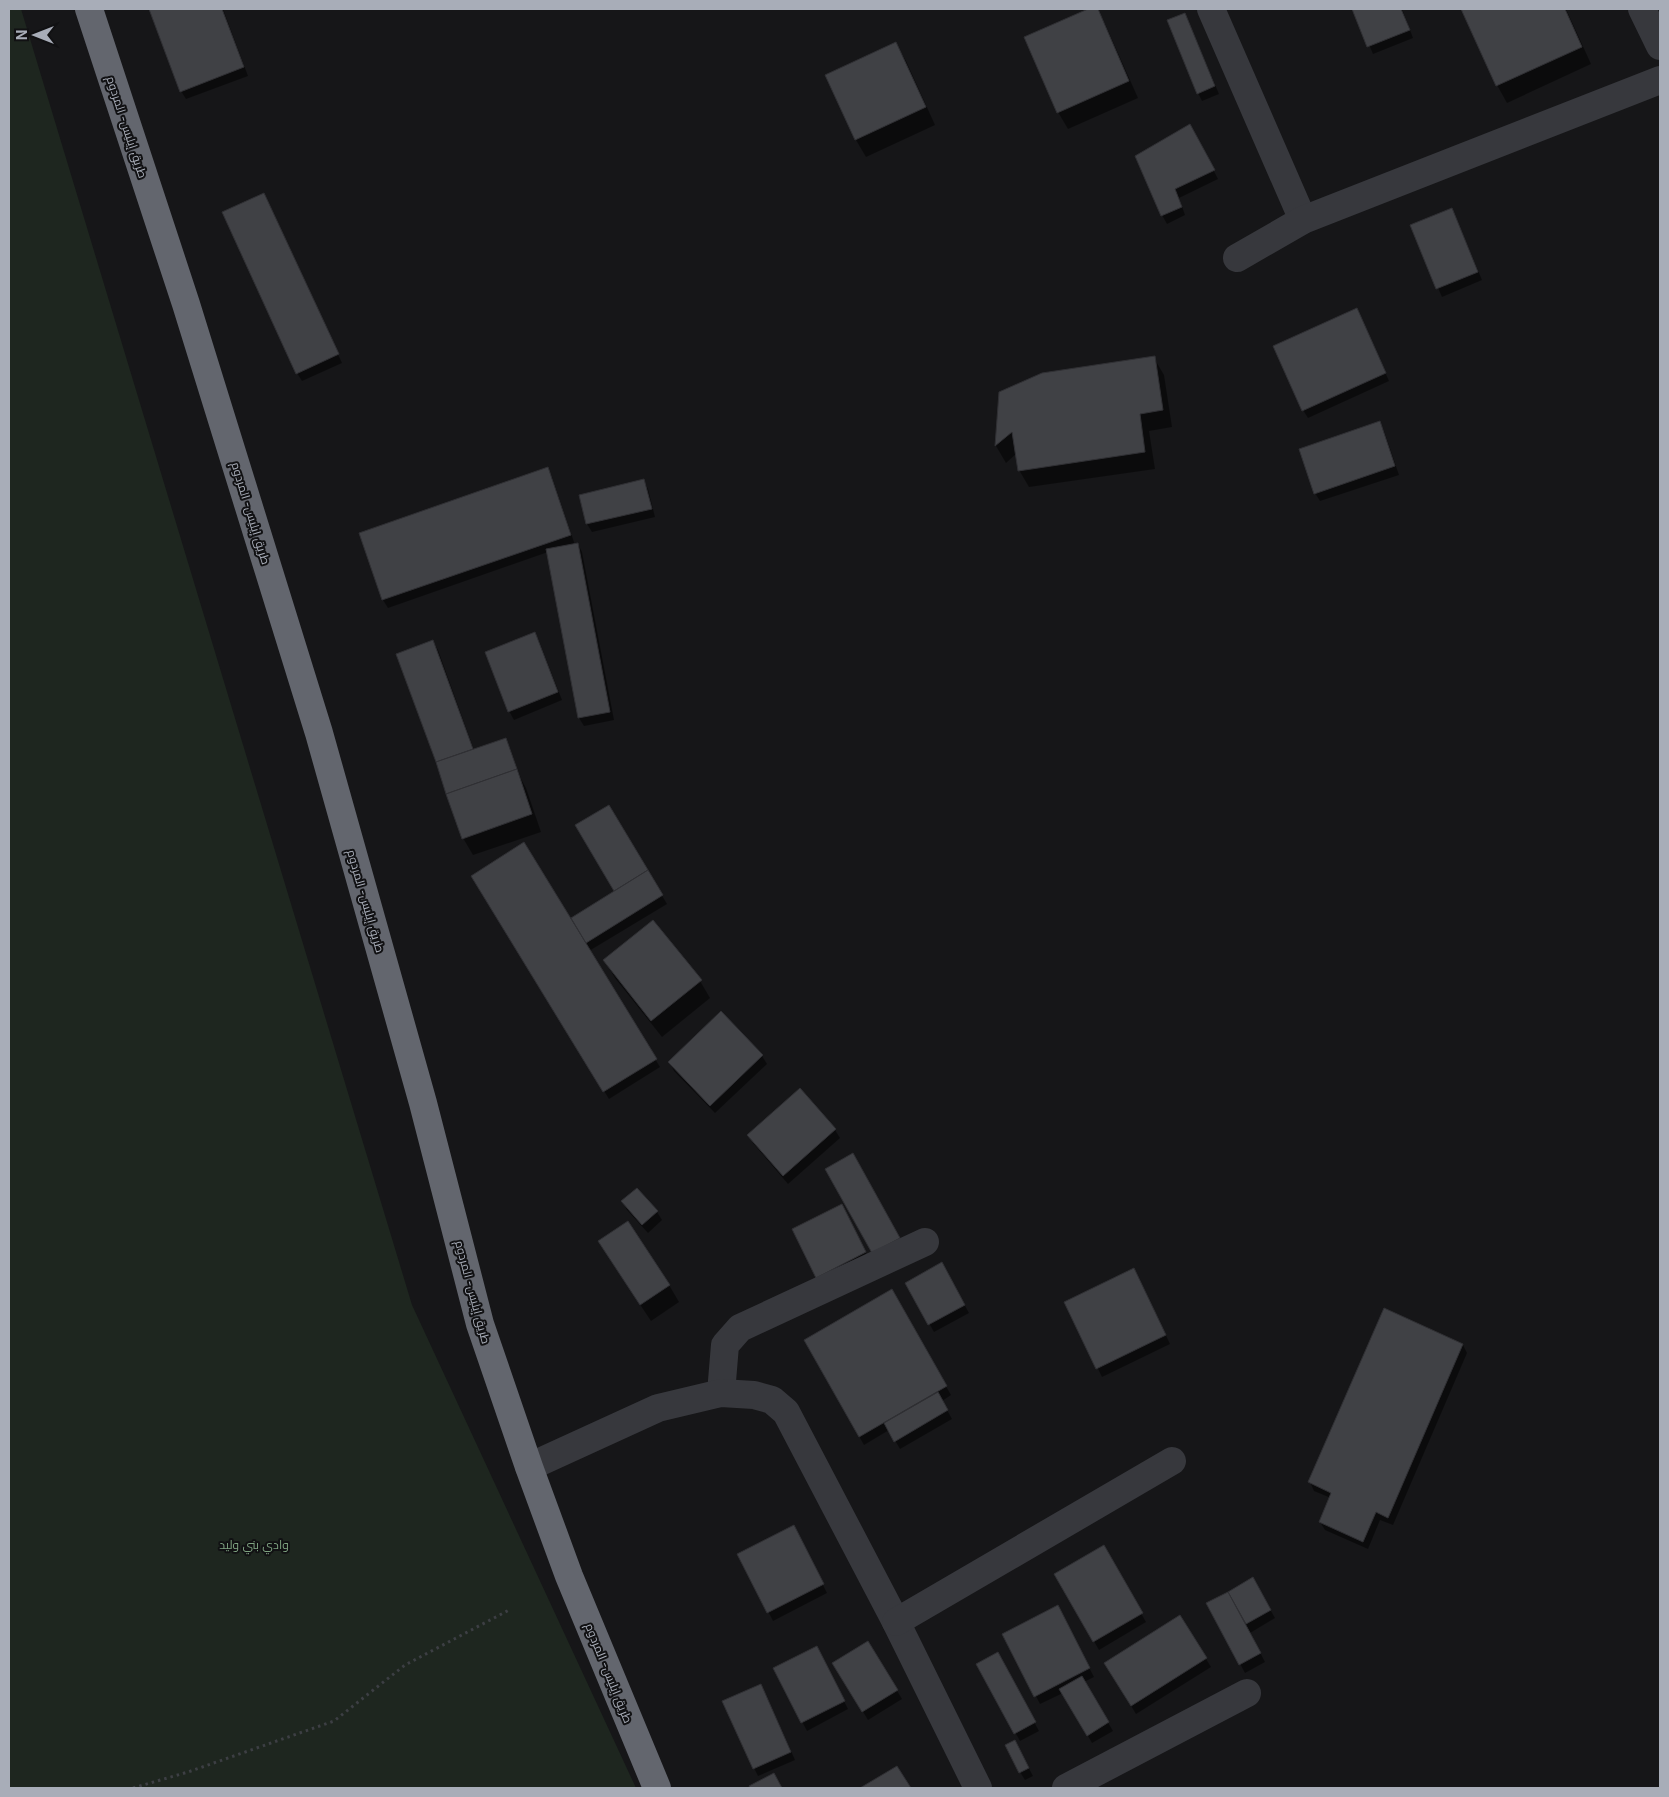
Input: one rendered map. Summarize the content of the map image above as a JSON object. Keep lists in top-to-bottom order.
{
  "streets": {
    "highway": ["طريق إيليس- المردوم"]
  },
  "parks": ["وادي بني وليد"],
  "north": "left"
}
